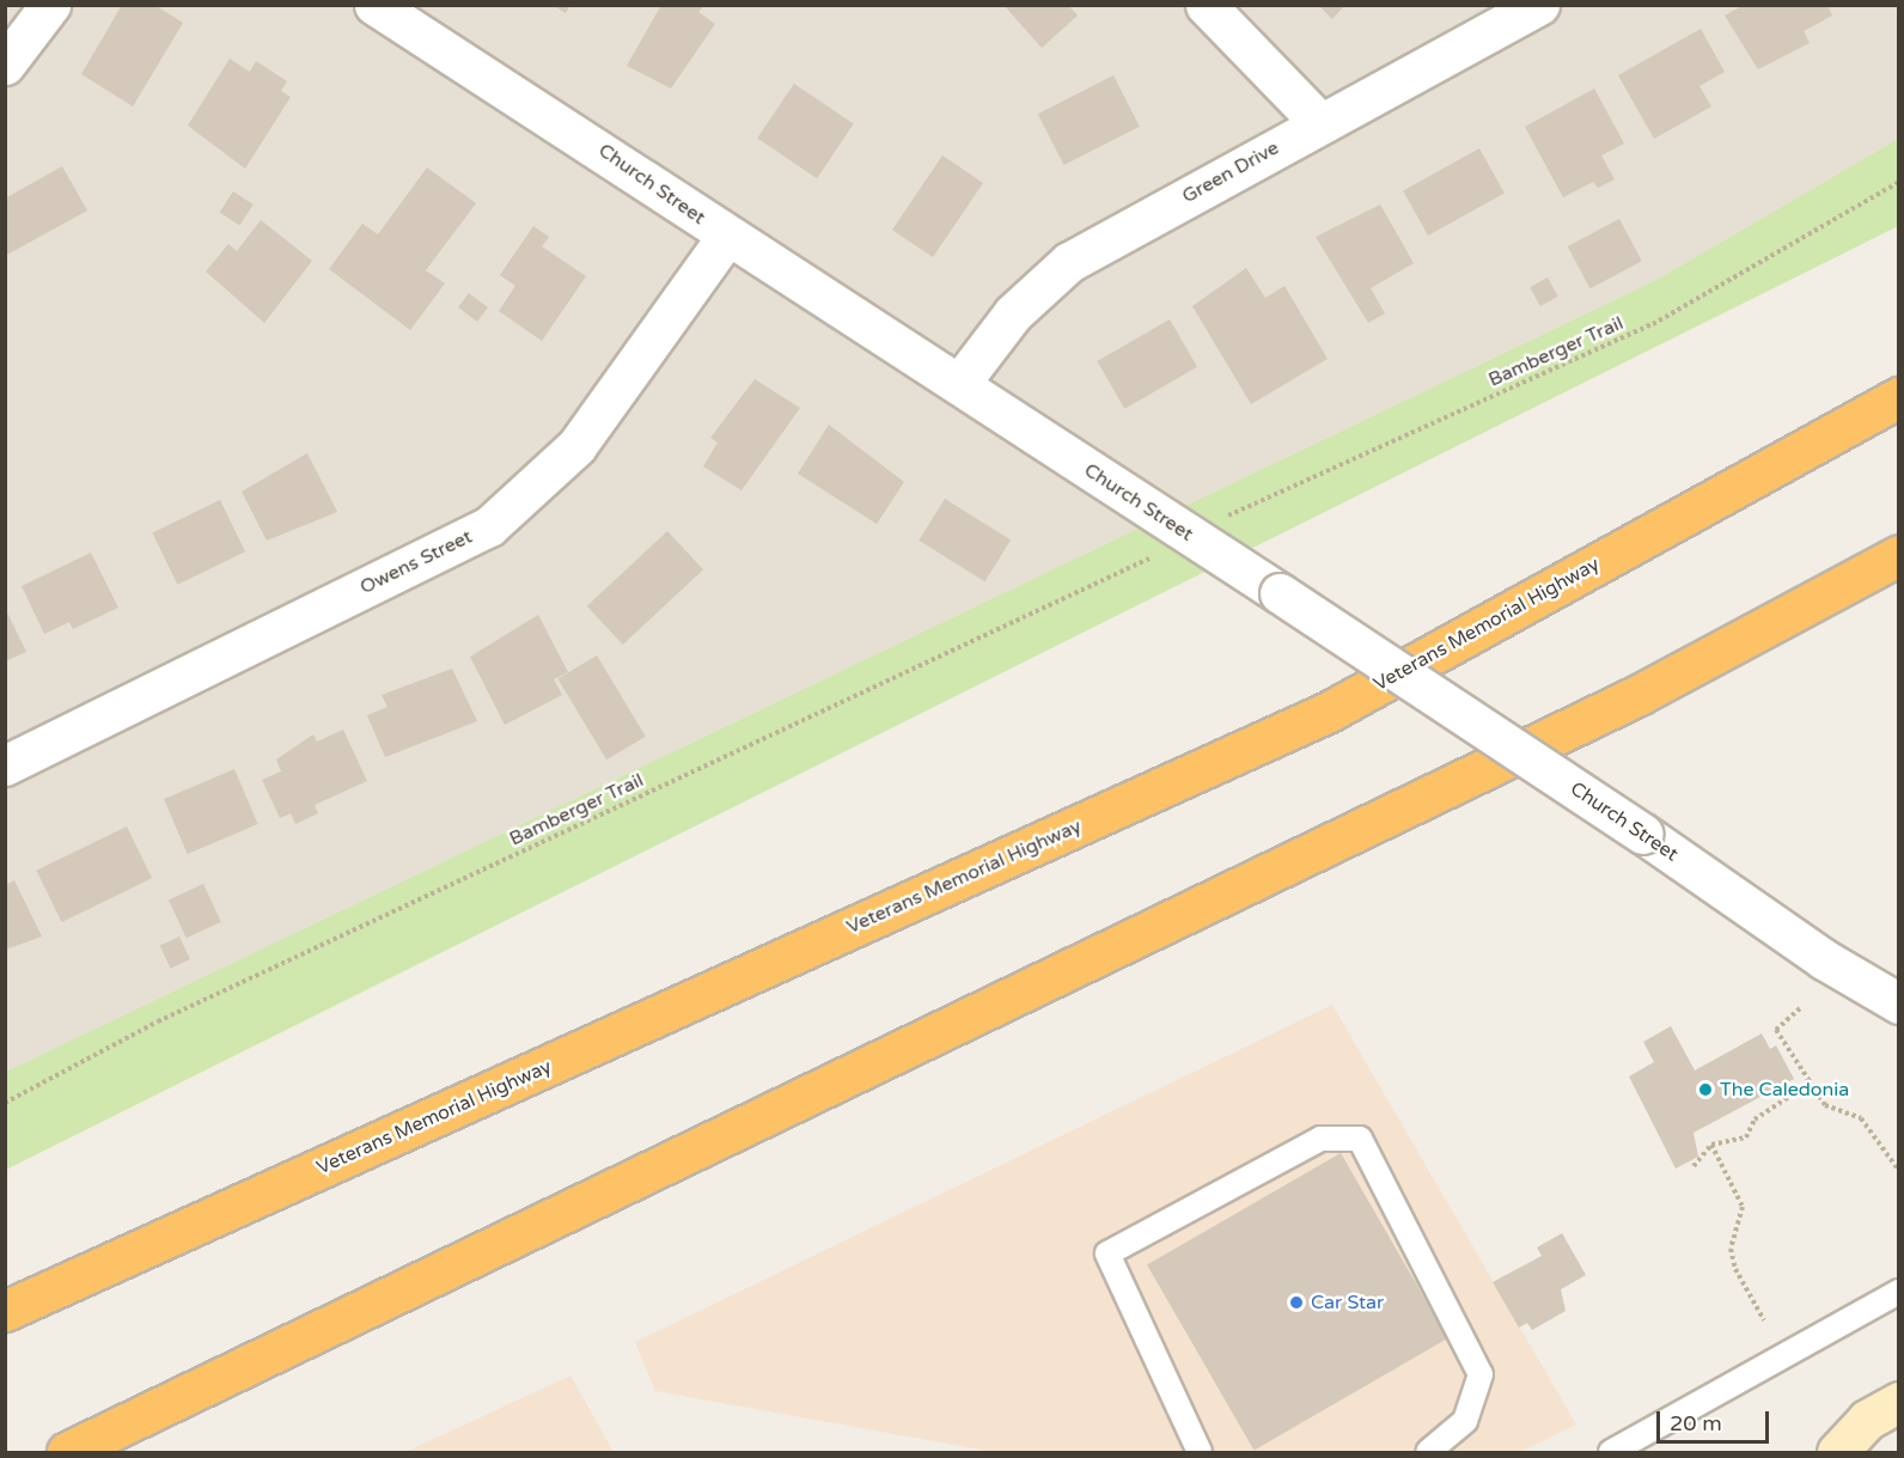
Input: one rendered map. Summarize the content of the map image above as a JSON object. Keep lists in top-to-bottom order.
{
  "streets": {
    "highway": ["Veterans Memorial Highway"],
    "street": ["Green Drive", "Church Street", "Owens Street"],
    "path": ["Bamberger Trail"]
  },
  "crossings": [
    ["Green Drive", "Church Street"],
    ["Church Street", "Owens Street"]
  ],
  "places": ["The Caledonia", "Car Star"],
  "scale_bar": "20 m"
}
